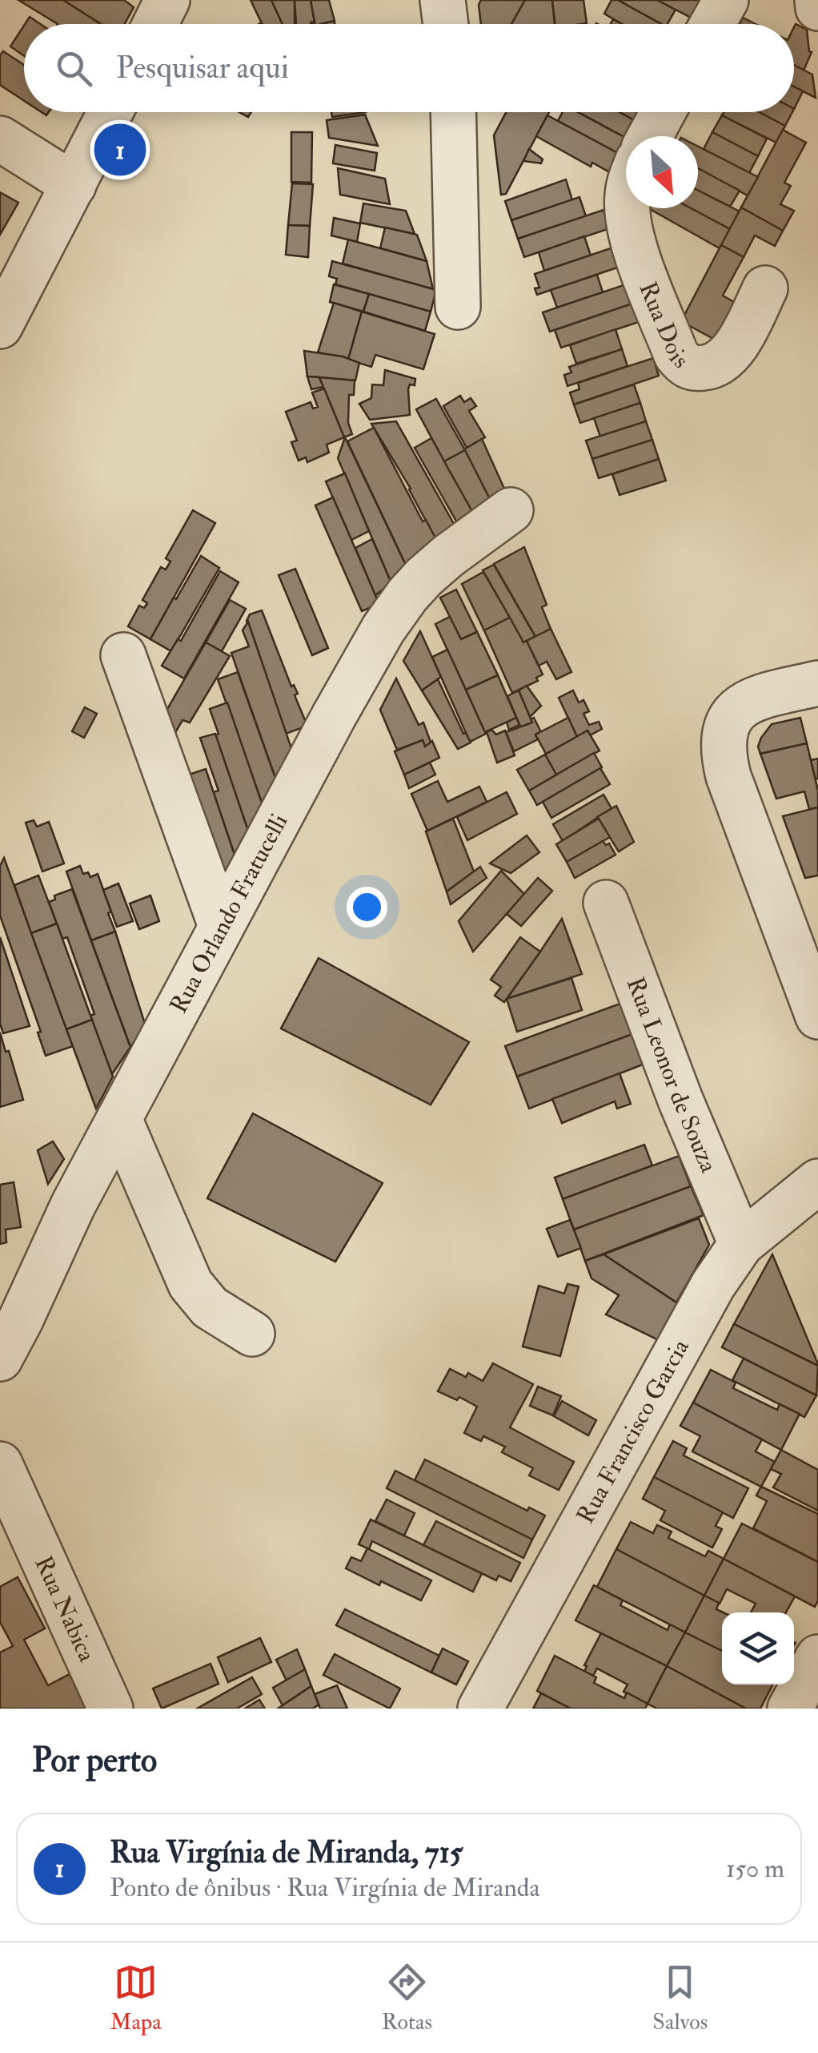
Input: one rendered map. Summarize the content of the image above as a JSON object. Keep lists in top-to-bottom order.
{
  "streets": {
    "street": [
      "Rua Dois",
      "Rua Orlando Fratucelli",
      "Rua Leonor de Souza",
      "Rua Francisco Garcia",
      "Rua Nabica"
    ]
  },
  "crossings": [
    ["Rua Leonor de Souza", "Rua Francisco Garcia"]
  ],
  "north": "bottom right",
  "page": {
    "search": "Pesquisar aqui",
    "pins": "1",
    "heading": "Por perto",
    "list": [
      {
        "mark": "1",
        "name": "Rua Virgínia de Miranda, 715",
        "note": "Ponto de ônibus · Rua Virgínia de Miranda",
        "value": "150 m"
      }
    ],
    "nav": ["Mapa", "Rotas", "Salvos"]
  }
}
